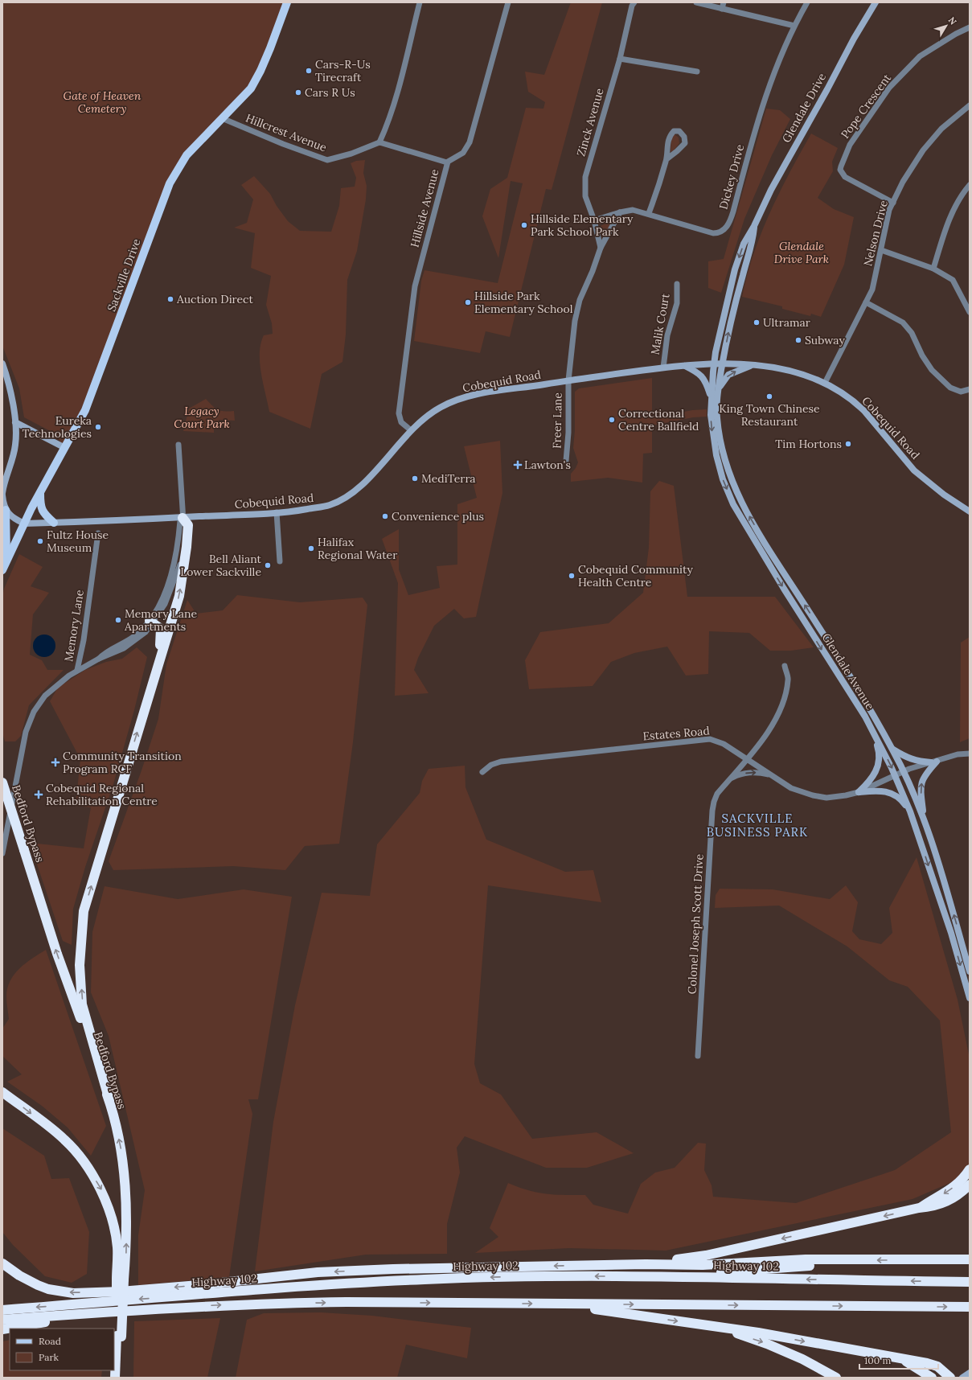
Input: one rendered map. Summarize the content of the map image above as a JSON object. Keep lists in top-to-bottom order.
{
  "streets": {
    "highway": ["Bedford Bypass", "Highway 102"],
    "main road": [
      "Glendale Drive",
      "Sackville Drive",
      "Cobequid Road",
      "Glendale Avenue"
    ],
    "street": [
      "Pope Crescent",
      "Zinck Avenue",
      "Hillcrest Avenue",
      "Dickey Drive",
      "Hillside Avenue",
      "Nelson Drive",
      "Malik Court",
      "Freer Lane",
      "Memory Lane",
      "Estates Road",
      "Colonel Joseph Scott Drive"
    ]
  },
  "crossings": [
    ["Pope Crescent", "Nelson Drive"],
    ["Glendale Drive", "Cobequid Road"],
    ["Glendale Drive", "Glendale Avenue"],
    ["Zinck Avenue", "Dickey Drive"],
    ["Hillcrest Avenue", "Sackville Drive"],
    ["Hillside Avenue", "Cobequid Road"],
    ["Nelson Drive", "Cobequid Road"],
    ["Sackville Drive", "Cobequid Road"],
    ["Malik Court", "Cobequid Road"],
    ["Cobequid Road", "Freer Lane"],
    ["Cobequid Road", "Glendale Avenue"],
    ["Glendale Avenue", "Estates Road"],
    ["Estates Road", "Colonel Joseph Scott Drive"]
  ],
  "districts": ["SACKVILLE BUSINESS PARK"],
  "parks": ["Gate of Heaven Cemetery", "Glendale Drive Park", "Legacy Court Park"],
  "places": {
    "other": [
      "Cars-R-Us Tirecraft",
      "Cars R Us",
      "Hillside Elementary Park School Park",
      "Auction Direct",
      "Hillside Park Elementary School",
      "Ultramar",
      "Subway",
      "King Town Chinese Restaurant",
      "Correctional Centre Ballfield",
      "Eureka Technologies",
      "Tim Hortons",
      "MediTerra",
      "Convenience plus",
      "Fultz House Museum",
      "Halifax Regional Water",
      "Bell Aliant Lower Sackville",
      "Cobequid Community Health Centre",
      "Memory Lane Apartments"
    ],
    "health": ["Lawton's", "Community Transition Program RCF", "Cobequid Regional Rehabilitation Centre"]
  },
  "legend": ["Road", "Park"],
  "scale_bar": "100 m",
  "north": "top right"
}
